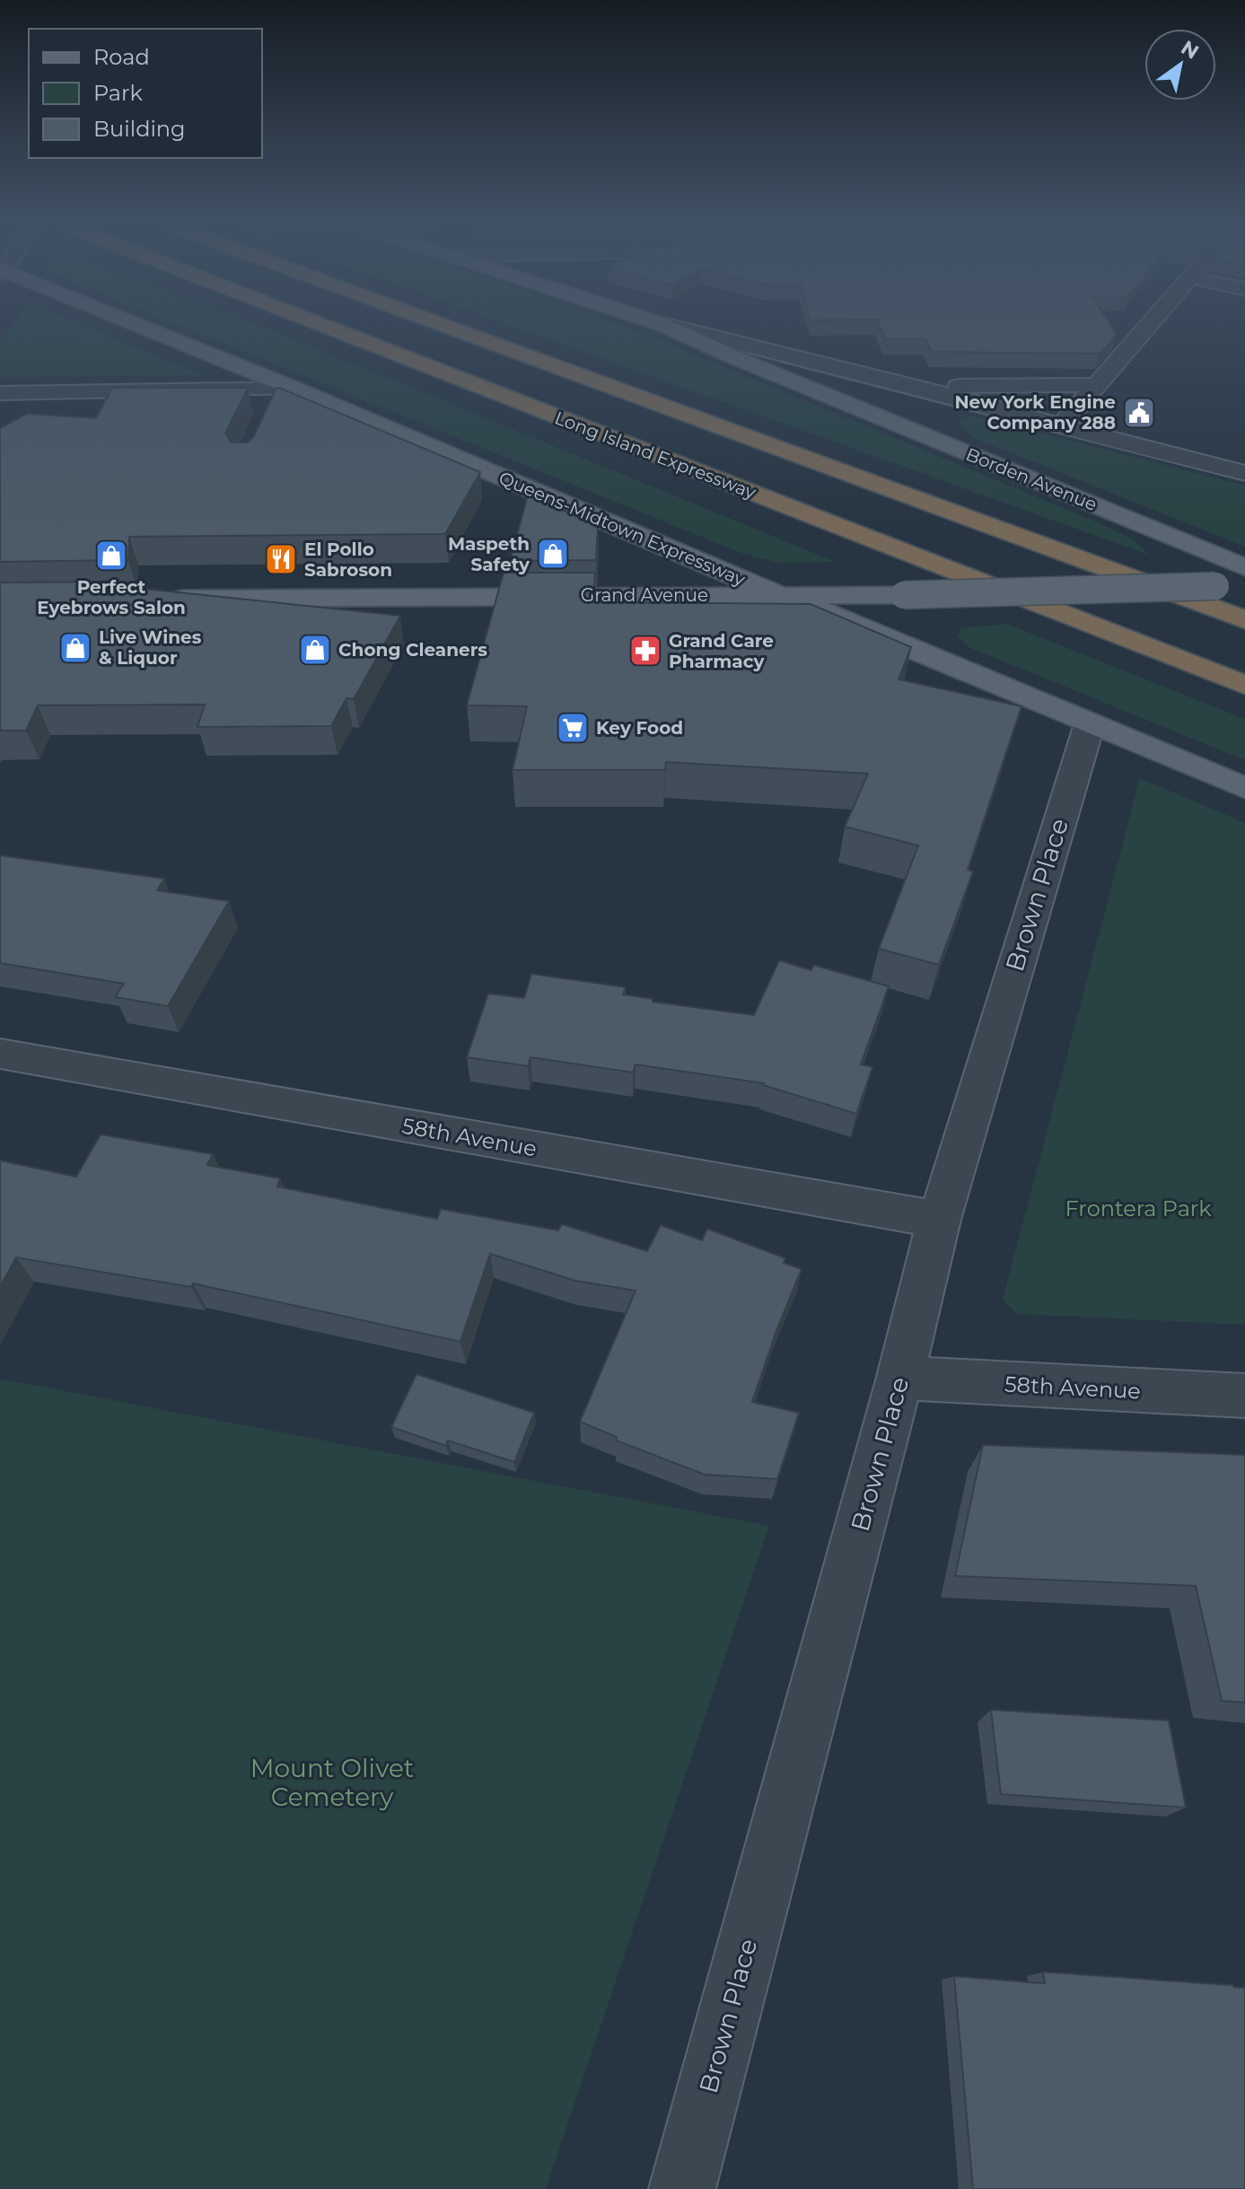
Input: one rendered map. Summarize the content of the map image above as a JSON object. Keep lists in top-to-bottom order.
{
  "streets": {
    "highway": ["Long Island Expressway"],
    "main road": ["Borden Avenue", "Queens-Midtown Expressway", "Grand Avenue"],
    "street": ["Brown Place", "58th Avenue"]
  },
  "crossings": [
    ["Queens-Midtown Expressway", "Grand Avenue"],
    ["Queens-Midtown Expressway", "Brown Place"],
    ["Brown Place", "58th Avenue"]
  ],
  "parks": ["Frontera Park", "Mount Olivet Cemetery"],
  "places": {
    "public building": ["New York Engine Company 288"],
    "shop": [
      "Maspeth Safety",
      "Perfect Eyebrows Salon",
      "Live Wines & Liquor",
      "Chong Cleaners"
    ],
    "restaurant": ["El Pollo Sabroson"],
    "pharmacy": ["Grand Care Pharmacy"],
    "supermarket": ["Key Food"]
  },
  "legend": ["Road", "Park", "Building"],
  "north": "top right"
}
